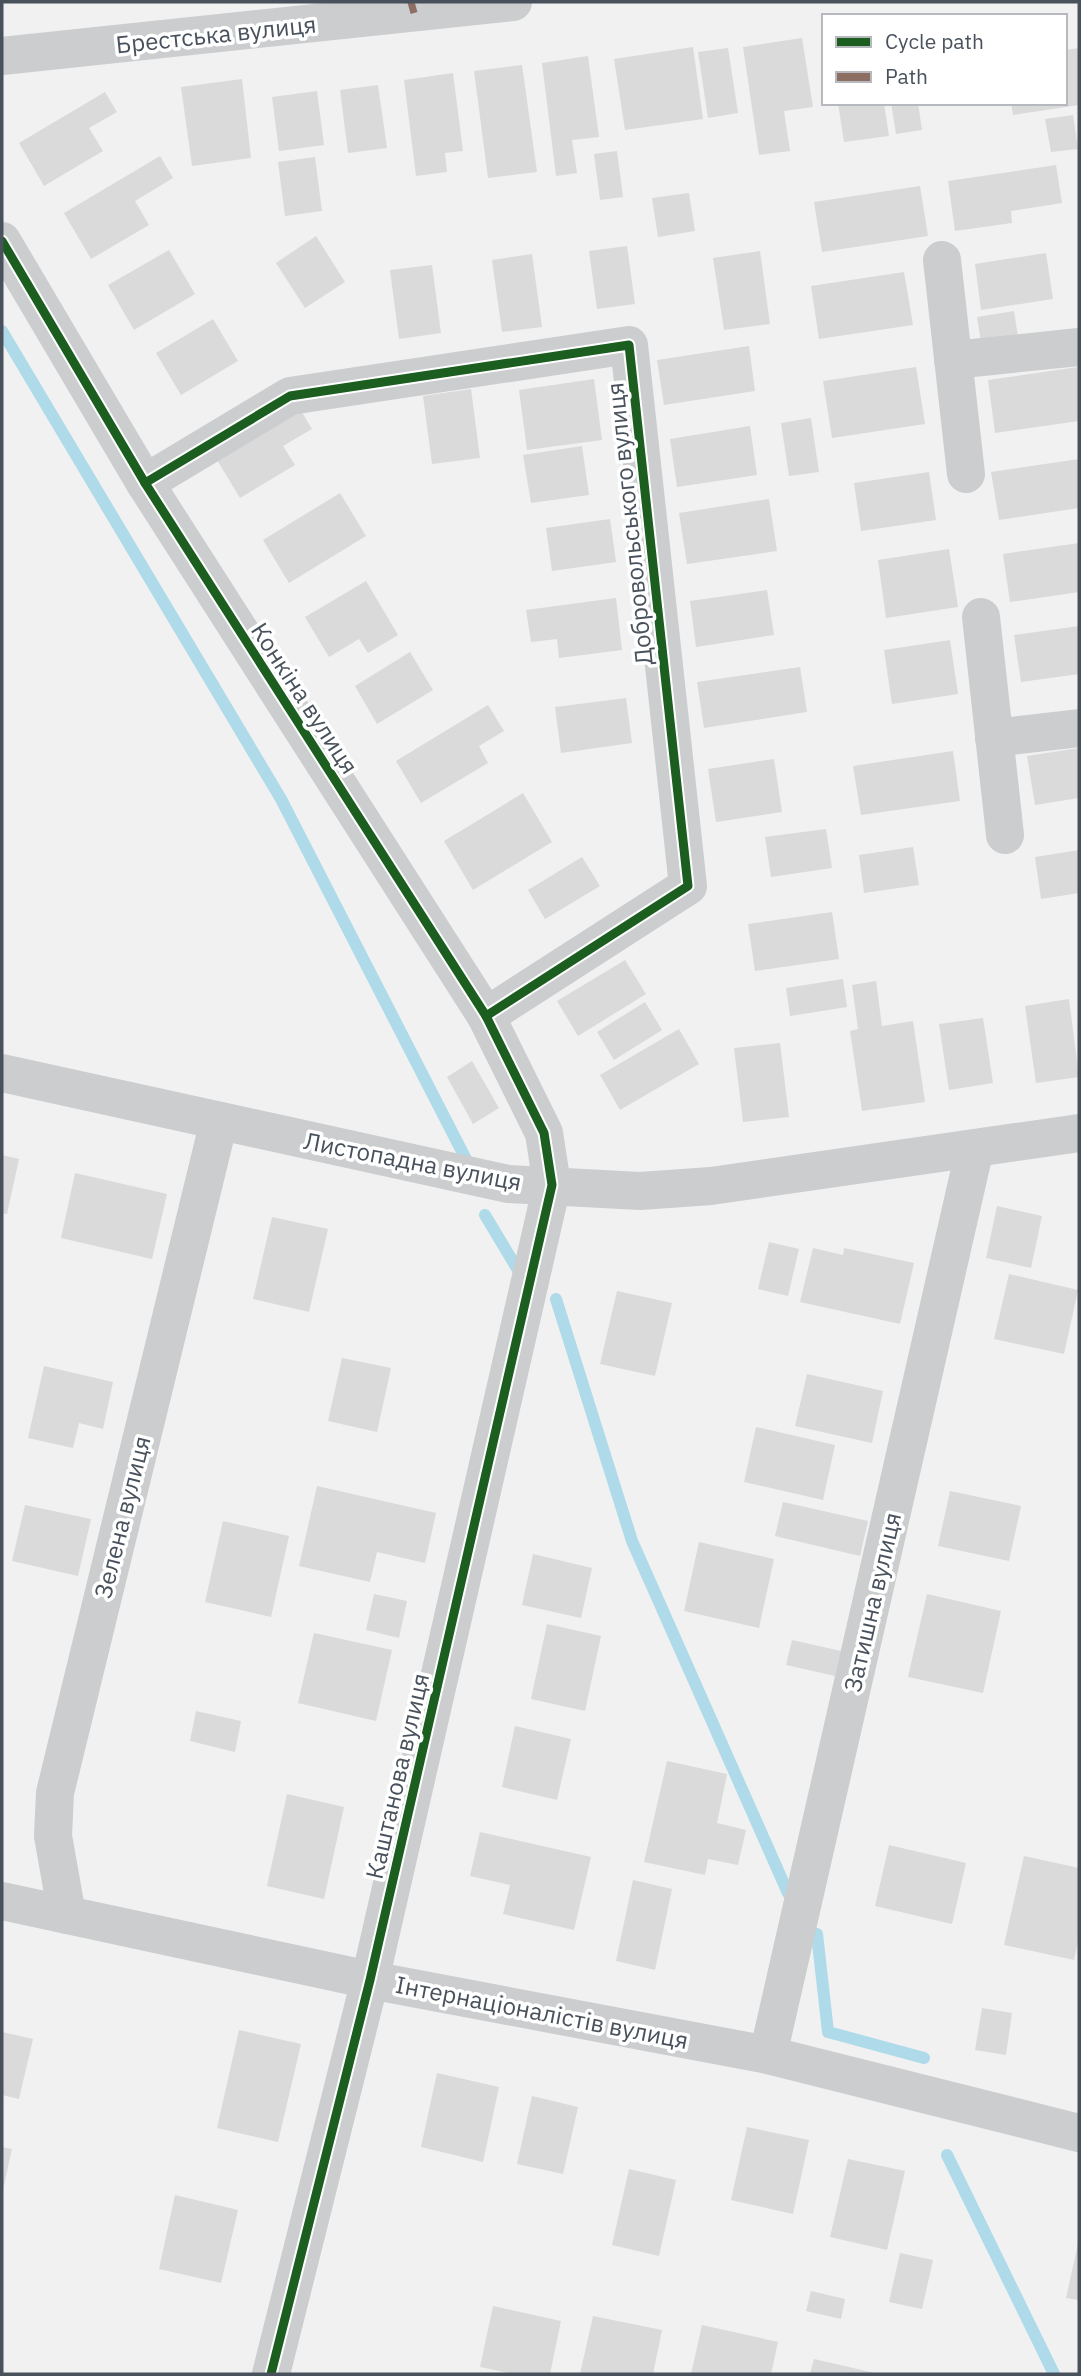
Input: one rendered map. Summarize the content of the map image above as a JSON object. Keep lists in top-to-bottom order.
{
  "streets": {
    "street": [
      "Брестська вулиця",
      "Добровольського вулиця",
      "Конкіна вулиця",
      "Листопадна вулиця",
      "Зелена вулиця",
      "Затишна вулиця",
      "Каштанова вулиця",
      "Інтернаціоналістів вулиця"
    ]
  },
  "crossings": [
    ["Добровольського вулиця", "Конкіна вулиця"],
    ["Конкіна вулиця", "Листопадна вулиця"],
    ["Конкіна вулиця", "Каштанова вулиця"],
    ["Листопадна вулиця", "Зелена вулиця"],
    ["Листопадна вулиця", "Затишна вулиця"],
    ["Листопадна вулиця", "Каштанова вулиця"],
    ["Зелена вулиця", "Інтернаціоналістів вулиця"],
    ["Затишна вулиця", "Інтернаціоналістів вулиця"],
    ["Каштанова вулиця", "Інтернаціоналістів вулиця"]
  ],
  "legend": ["Cycle path", "Path"]
}
